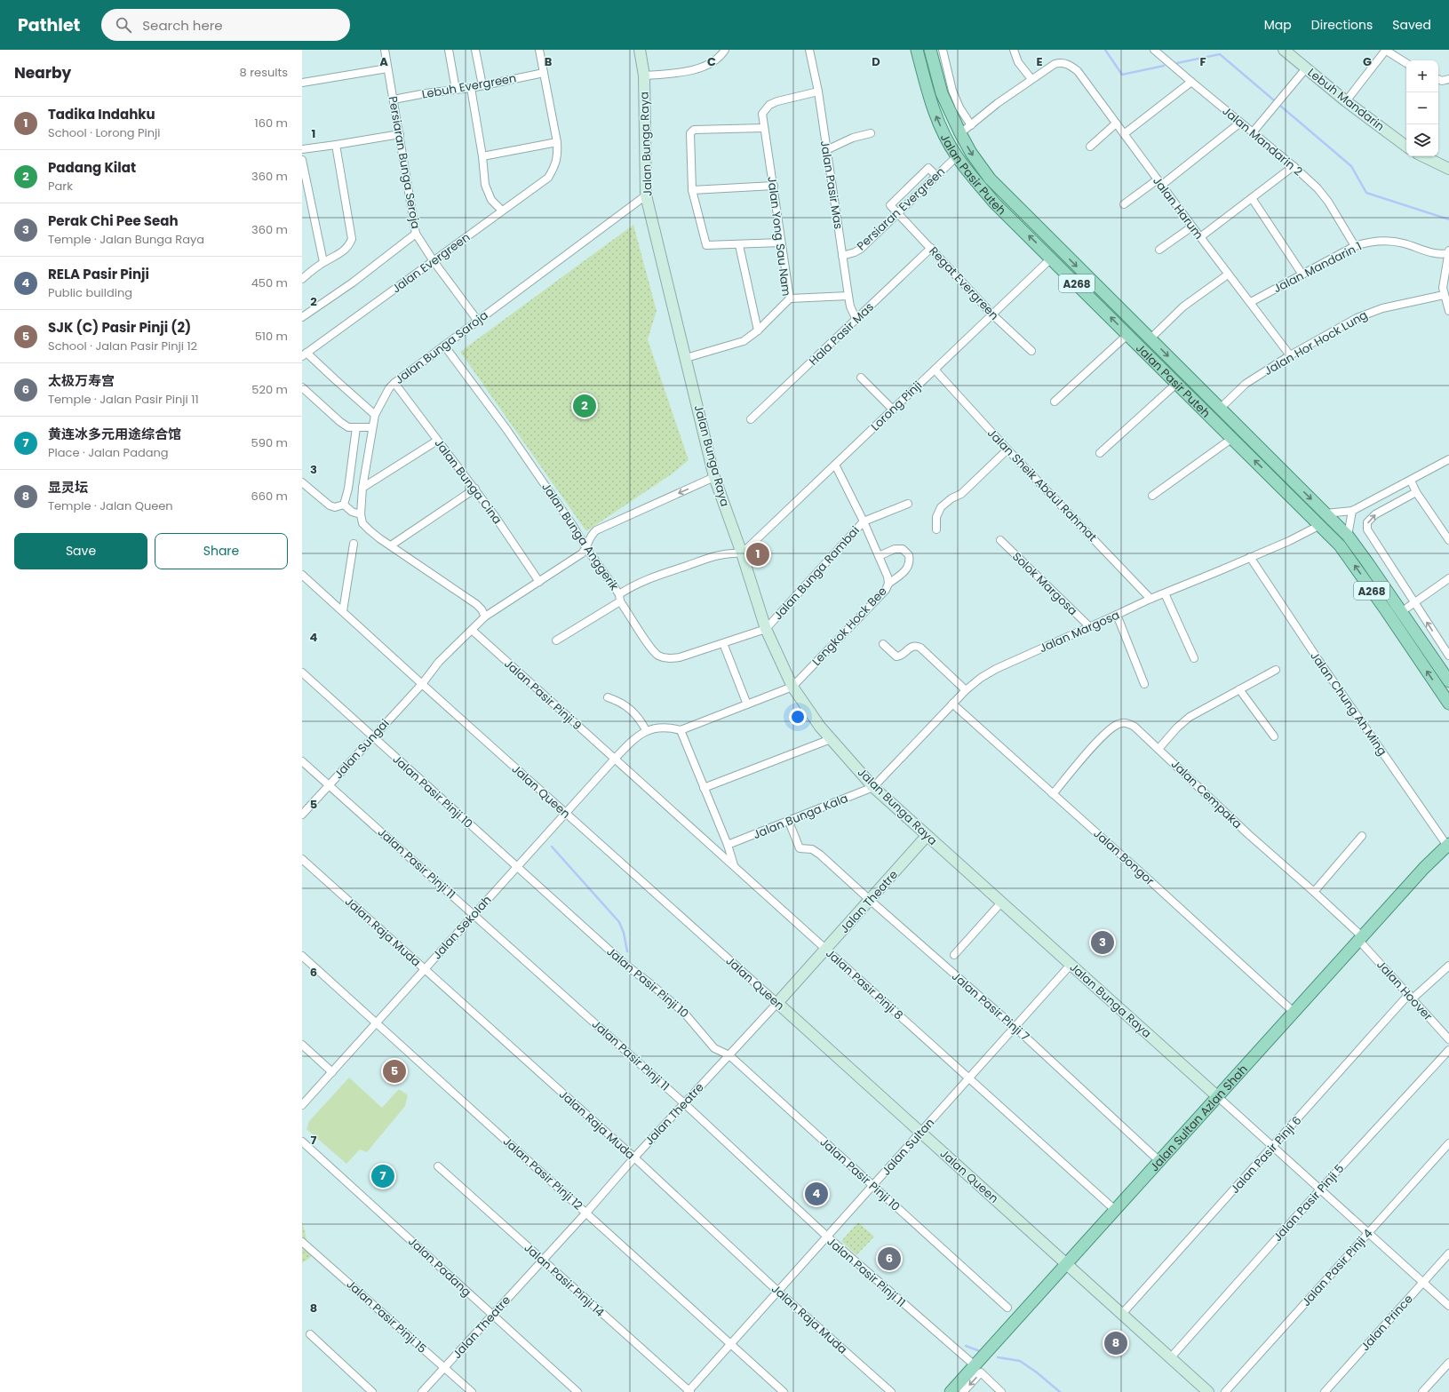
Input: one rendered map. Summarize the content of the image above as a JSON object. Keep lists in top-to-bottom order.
{
  "streets": {
    "main road": [
      "Lebuh Mandarin",
      "Jalan Bunga Raya",
      "Jalan Pasir Puteh",
      "A268",
      "Jalan Queen",
      "Jalan Theatre",
      "Jalan Sultan Azlan Shah"
    ],
    "street": [
      "Lebuh Evergreen",
      "Jalan Mandarin 2",
      "Persiaran Bunga Seroja",
      "Jalan Pasir Mas",
      "Jalan Harum",
      "Persiaran Evergreen",
      "Jalan Yong Sau Nam",
      "Jalan Evergreen",
      "Jalan Mandarin 1",
      "Regat Evergreen",
      "Hala Pasir Mas",
      "Jalan Hor Hock Lung",
      "Jalan Bunga Saroja",
      "Lorong Pinji",
      "Jalan Bunga Cina",
      "Jalan Sheik Abdul Rahmat",
      "Jalan Bunga Anggerik",
      "Jalan Bunga Rambai",
      "Solok Margosa",
      "Lengkok Hock Bee",
      "Jalan Margosa",
      "Jalan Pasir Pinji 9",
      "Jalan Chung Ah Ming",
      "Jalan Sungai",
      "Jalan Pasir Pinji 10",
      "Jalan Cempaka",
      "Jalan Bunga Kala",
      "Jalan Bongor",
      "Jalan Pasir Pinji 11",
      "Jalan Sekolah",
      "Jalan Raja Muda",
      "Jalan Pasir Pinji 8",
      "Jalan Hoover",
      "Jalan Pasir Pinji 7",
      "Jalan Sultan",
      "Jalan Pasir Pinji 6",
      "Jalan Pasir Pinji 12",
      "Jalan Pasir Pinji 5",
      "Jalan Padang",
      "Jalan Pasir Pinji 4",
      "Jalan Pasir Pinji 14",
      "Jalan Pasir Pinji 15",
      "Jalan Prince"
    ]
  },
  "crossings": [
    ["Lebuh Evergreen", "Persiaran Bunga Seroja"],
    ["Jalan Mandarin 2", "Jalan Mandarin 1"],
    ["Jalan Bunga Raya", "Jalan Yong Sau Nam"],
    ["Jalan Bunga Raya", "Jalan Bunga Saroja"],
    ["Jalan Bunga Raya", "Lorong Pinji"],
    ["Jalan Bunga Raya", "Jalan Bunga Anggerik"],
    ["Jalan Bunga Raya", "Jalan Bunga Rambai"],
    ["Jalan Bunga Raya", "Lengkok Hock Bee"],
    ["Jalan Bunga Raya", "Jalan Margosa"],
    ["Jalan Bunga Raya", "Jalan Bunga Kala"],
    ["Jalan Bunga Raya", "Jalan Theatre"],
    ["Jalan Bunga Raya", "Jalan Sultan Azlan Shah"],
    ["Jalan Bunga Raya", "Jalan Sultan"],
    ["Persiaran Bunga Seroja", "Jalan Evergreen"],
    ["Persiaran Bunga Seroja", "Jalan Bunga Saroja"],
    ["Jalan Pasir Puteh", "Persiaran Evergreen"],
    ["Jalan Pasir Puteh", "Jalan Hor Hock Lung"],
    ["Jalan Pasir Puteh", "Lorong Pinji"],
    ["Jalan Pasir Puteh", "Jalan Margosa"],
    ["Jalan Pasir Mas", "Persiaran Evergreen"],
    ["Jalan Pasir Mas", "Jalan Yong Sau Nam"],
    ["Jalan Pasir Mas", "Hala Pasir Mas"],
    ["Jalan Harum", "Jalan Mandarin 1"],
    ["Jalan Harum", "Jalan Hor Hock Lung"],
    ["Persiaran Evergreen", "Regat Evergreen"],
    ["Regat Evergreen", "Hala Pasir Mas"],
    ["Regat Evergreen", "Lorong Pinji"],
    ["Jalan Bunga Saroja", "Jalan Bunga Cina"],
    ["Jalan Bunga Saroja", "Jalan Bunga Anggerik"],
    ["Jalan Bunga Saroja", "Jalan Sungai"],
    ["Lorong Pinji", "Jalan Sheik Abdul Rahmat"],
    ["Lorong Pinji", "Lengkok Hock Bee"],
    ["Jalan Bunga Cina", "Jalan Sungai"],
    ["Jalan Sheik Abdul Rahmat", "Jalan Margosa"],
    ["Jalan Bunga Anggerik", "Jalan Bunga Rambai"],
    ["Jalan Bunga Anggerik", "Jalan Sungai"],
    ["Jalan Bunga Rambai", "Lengkok Hock Bee"],
    ["Solok Margosa", "Jalan Margosa"],
    ["Jalan Margosa", "Jalan Chung Ah Ming"],
    ["Jalan Margosa", "Jalan Bunga Kala"],
    ["Jalan Margosa", "Jalan Bongor"],
    ["Jalan Pasir Pinji 9", "Jalan Sungai"],
    ["Jalan Pasir Pinji 9", "Jalan Sekolah"],
    ["Jalan Pasir Pinji 9", "Jalan Pasir Pinji 8"],
    ["Jalan Chung Ah Ming", "Jalan Sultan Azlan Shah"],
    ["Jalan Sungai", "Jalan Pasir Pinji 10"],
    ["Jalan Sungai", "Jalan Queen"],
    ["Jalan Sungai", "Jalan Pasir Pinji 11"],
    ["Jalan Pasir Pinji 10", "Jalan Theatre"],
    ["Jalan Pasir Pinji 10", "Jalan Sekolah"],
    ["Jalan Pasir Pinji 10", "Jalan Sultan"],
    ["Jalan Queen", "Jalan Theatre"],
    ["Jalan Queen", "Jalan Sekolah"],
    ["Jalan Queen", "Jalan Sultan Azlan Shah"],
    ["Jalan Queen", "Jalan Sultan"],
    ["Jalan Queen", "Jalan Pasir Pinji 6"],
    ["Jalan Queen", "Jalan Pasir Pinji 5"],
    ["Jalan Cempaka", "Jalan Bongor"],
    ["Jalan Cempaka", "Jalan Hoover"],
    ["Jalan Cempaka", "Jalan Sultan Azlan Shah"],
    ["Jalan Bunga Kala", "Jalan Pasir Pinji 7"],
    ["Jalan Bongor", "Jalan Sultan Azlan Shah"],
    ["Jalan Pasir Pinji 11", "Jalan Theatre"],
    ["Jalan Pasir Pinji 11", "Jalan Sekolah"],
    ["Jalan Pasir Pinji 11", "Jalan Sultan Azlan Shah"],
    ["Jalan Pasir Pinji 11", "Jalan Sultan"],
    ["Jalan Theatre", "Jalan Raja Muda"],
    ["Jalan Theatre", "Jalan Pasir Pinji 8"],
    ["Jalan Theatre", "Jalan Pasir Pinji 7"],
    ["Jalan Theatre", "Jalan Pasir Pinji 12"],
    ["Jalan Theatre", "Jalan Padang"],
    ["Jalan Theatre", "Jalan Pasir Pinji 14"],
    ["Jalan Theatre", "Jalan Pasir Pinji 15"],
    ["Jalan Sekolah", "Jalan Raja Muda"],
    ["Jalan Sekolah", "Jalan Pasir Pinji 8"],
    ["Jalan Sekolah", "Jalan Pasir Pinji 12"],
    ["Jalan Raja Muda", "Jalan Sultan"],
    ["Jalan Pasir Pinji 8", "Jalan Sultan Azlan Shah"],
    ["Jalan Pasir Pinji 8", "Jalan Sultan"],
    ["Jalan Hoover", "Jalan Sultan Azlan Shah"],
    ["Jalan Hoover", "Jalan Pasir Pinji 6"],
    ["Jalan Pasir Pinji 7", "Jalan Sultan Azlan Shah"],
    ["Jalan Pasir Pinji 7", "Jalan Sultan"],
    ["Jalan Sultan", "Jalan Pasir Pinji 12"],
    ["Jalan Sultan", "Jalan Pasir Pinji 14"]
  ],
  "page": {
    "header": "Pathlet",
    "search": "Search here",
    "nav": ["Map", "Directions", "Saved"],
    "heading": ["Nearby", "8 results"],
    "map_buttons": ["+", "−"],
    "list": [
      {
        "mark": "1",
        "name": "Tadika Indahku",
        "note": "School · Lorong Pinji",
        "value": "160 m"
      },
      {
        "mark": "2",
        "name": "Padang Kilat",
        "note": "Park",
        "value": "360 m"
      },
      {
        "mark": "3",
        "name": "Perak Chi Pee Seah",
        "note": "Temple · Jalan Bunga Raya",
        "value": "360 m"
      },
      {
        "mark": "4",
        "name": "RELA Pasir Pinji",
        "note": "Public building",
        "value": "450 m"
      },
      {
        "mark": "5",
        "name": "SJK (C) Pasir Pinji (2)",
        "note": "School · Jalan Pasir Pinji 12",
        "value": "510 m"
      },
      {
        "mark": "6",
        "name": "太极万寿宫",
        "note": "Temple · Jalan Pasir Pinji 11",
        "value": "520 m"
      },
      {
        "mark": "7",
        "name": "黄连冰多元用途综合馆",
        "note": "Place · Jalan Padang",
        "value": "590 m"
      },
      {
        "mark": "8",
        "name": "显灵坛",
        "note": "Temple · Jalan Queen",
        "value": "660 m"
      }
    ],
    "pins": [
      "2",
      "1",
      "3",
      "5",
      "7",
      "4",
      "6",
      "8"
    ],
    "buttons": ["Save", "Share"]
  },
  "grid": {
    "columns": [
      "A",
      "B",
      "C",
      "D",
      "E",
      "F",
      "G"
    ],
    "rows": [
      "1",
      "2",
      "3",
      "4",
      "5",
      "6",
      "7",
      "8"
    ]
  }
}
